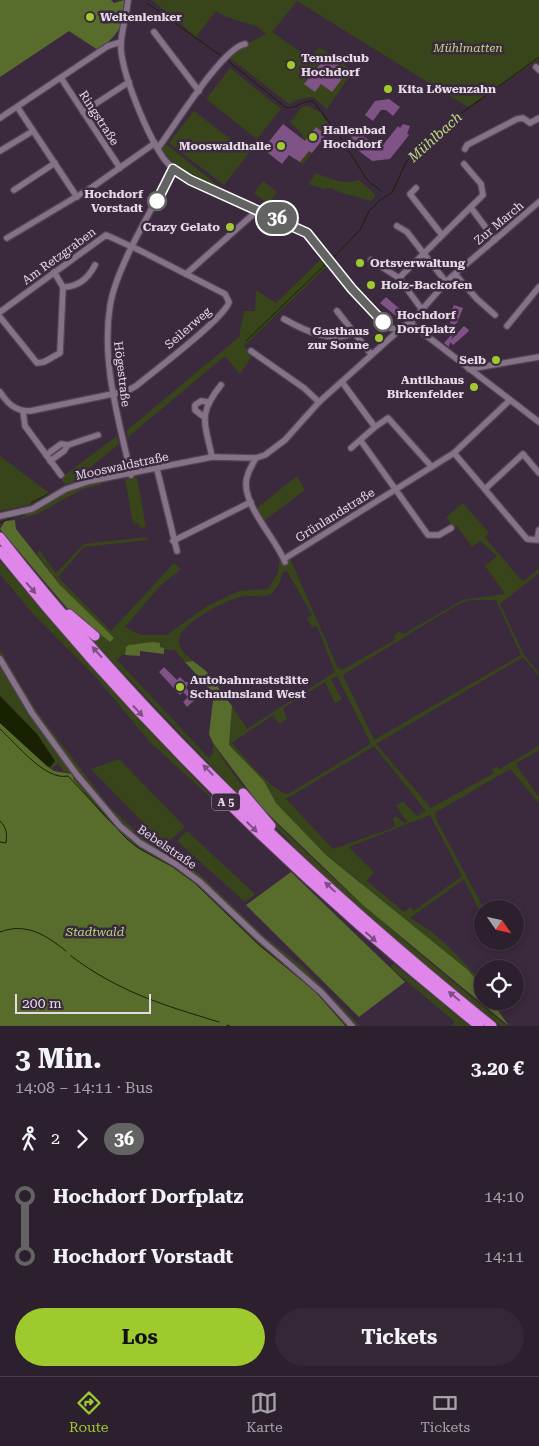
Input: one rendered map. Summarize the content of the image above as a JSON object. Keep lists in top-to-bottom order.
{
  "streets": {
    "highway": ["A 5"],
    "street": [
      "Ringstraße",
      "Zur March",
      "Am Retzgraben",
      "Seilerweg",
      "Högestraße",
      "Mooswaldstraße",
      "Grünlandstraße",
      "Bebelstraße"
    ]
  },
  "crossings": [
    ["Am Retzgraben", "Seilerweg"],
    ["Am Retzgraben", "Högestraße"],
    ["Seilerweg", "Högestraße"],
    ["Högestraße", "Mooswaldstraße"]
  ],
  "water": ["Mühlbach"],
  "parks": ["Mühlmatten", "Stadtwald"],
  "places": [
    "Weltenlenker",
    "Tennisclub Hochdorf",
    "Kita Löwenzahn",
    "Hallenbad Hochdorf",
    "Mooswaldhalle",
    "Hochdorf Vorstadt",
    "Crazy Gelato",
    "Ortsverwaltung",
    "Holz-Backofen",
    "Hochdorf Dorfplatz",
    "Gasthaus zur Sonne",
    "Selb",
    "Antikhaus Birkenfelder",
    "Autobahnraststätte Schauinsland West"
  ],
  "lines": ["bus line 36"],
  "scale_bar": "200 m",
  "north": "bottom right",
  "page": {
    "on_map": "36",
    "scale": "200 m",
    "heading": ["3 Min.", "14:08 – 14:11 · Bus", "3.20 €"],
    "legs": ["2", "36"],
    "list": [
      {
        "name": "Hochdorf Dorfplatz",
        "value": "14:10"
      },
      {
        "name": "Hochdorf Vorstadt",
        "value": "14:11"
      }
    ],
    "buttons": ["Los", "Tickets"],
    "tabs": ["Route", "Karte", "Tickets"]
  }
}
